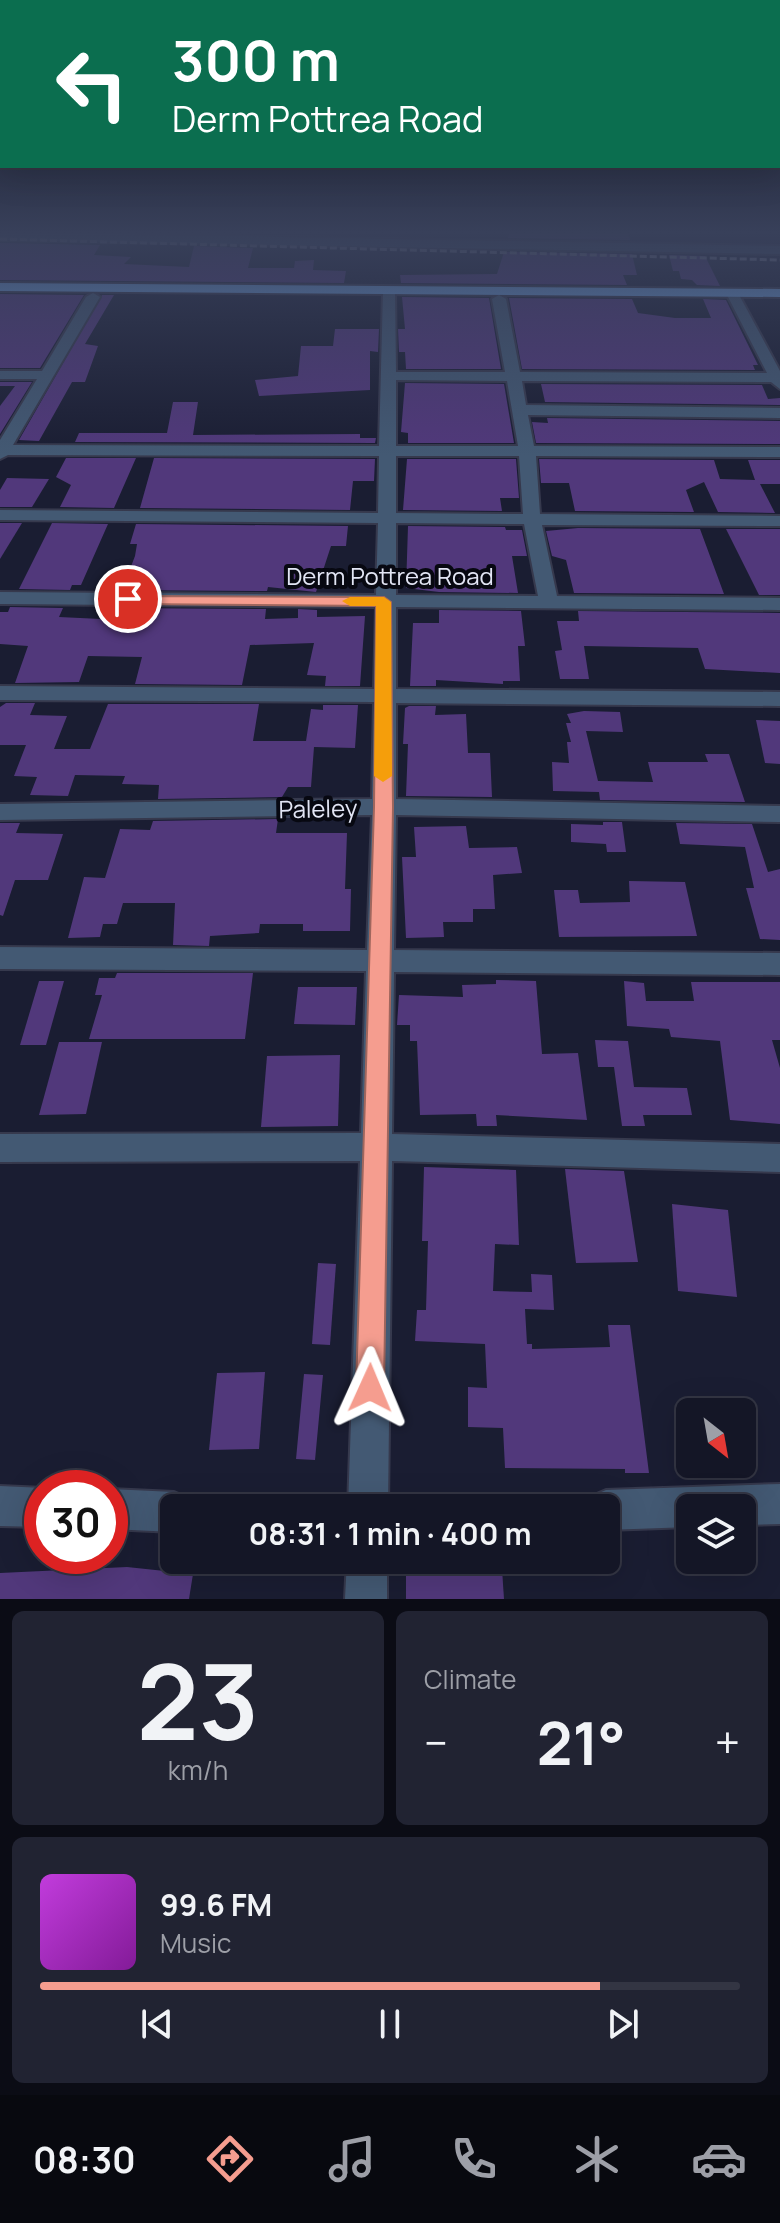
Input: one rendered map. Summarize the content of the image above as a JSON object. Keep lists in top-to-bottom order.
{
  "streets": {
    "street": ["Derm Pottrea Road", "Paleley"]
  },
  "north": "bottom right",
  "page": {
    "turn": ["300 m", "Derm Pottrea Road"],
    "limit": "30",
    "trip": "08:31 · 1 min · 400 m",
    "tile": [
      ["23", "km/h"],
      "Climate"
    ],
    "heat": ["−", "21°", "+"],
    "song": ["99.6 FM", "Music"],
    "tabs": "08:30"
  }
}
